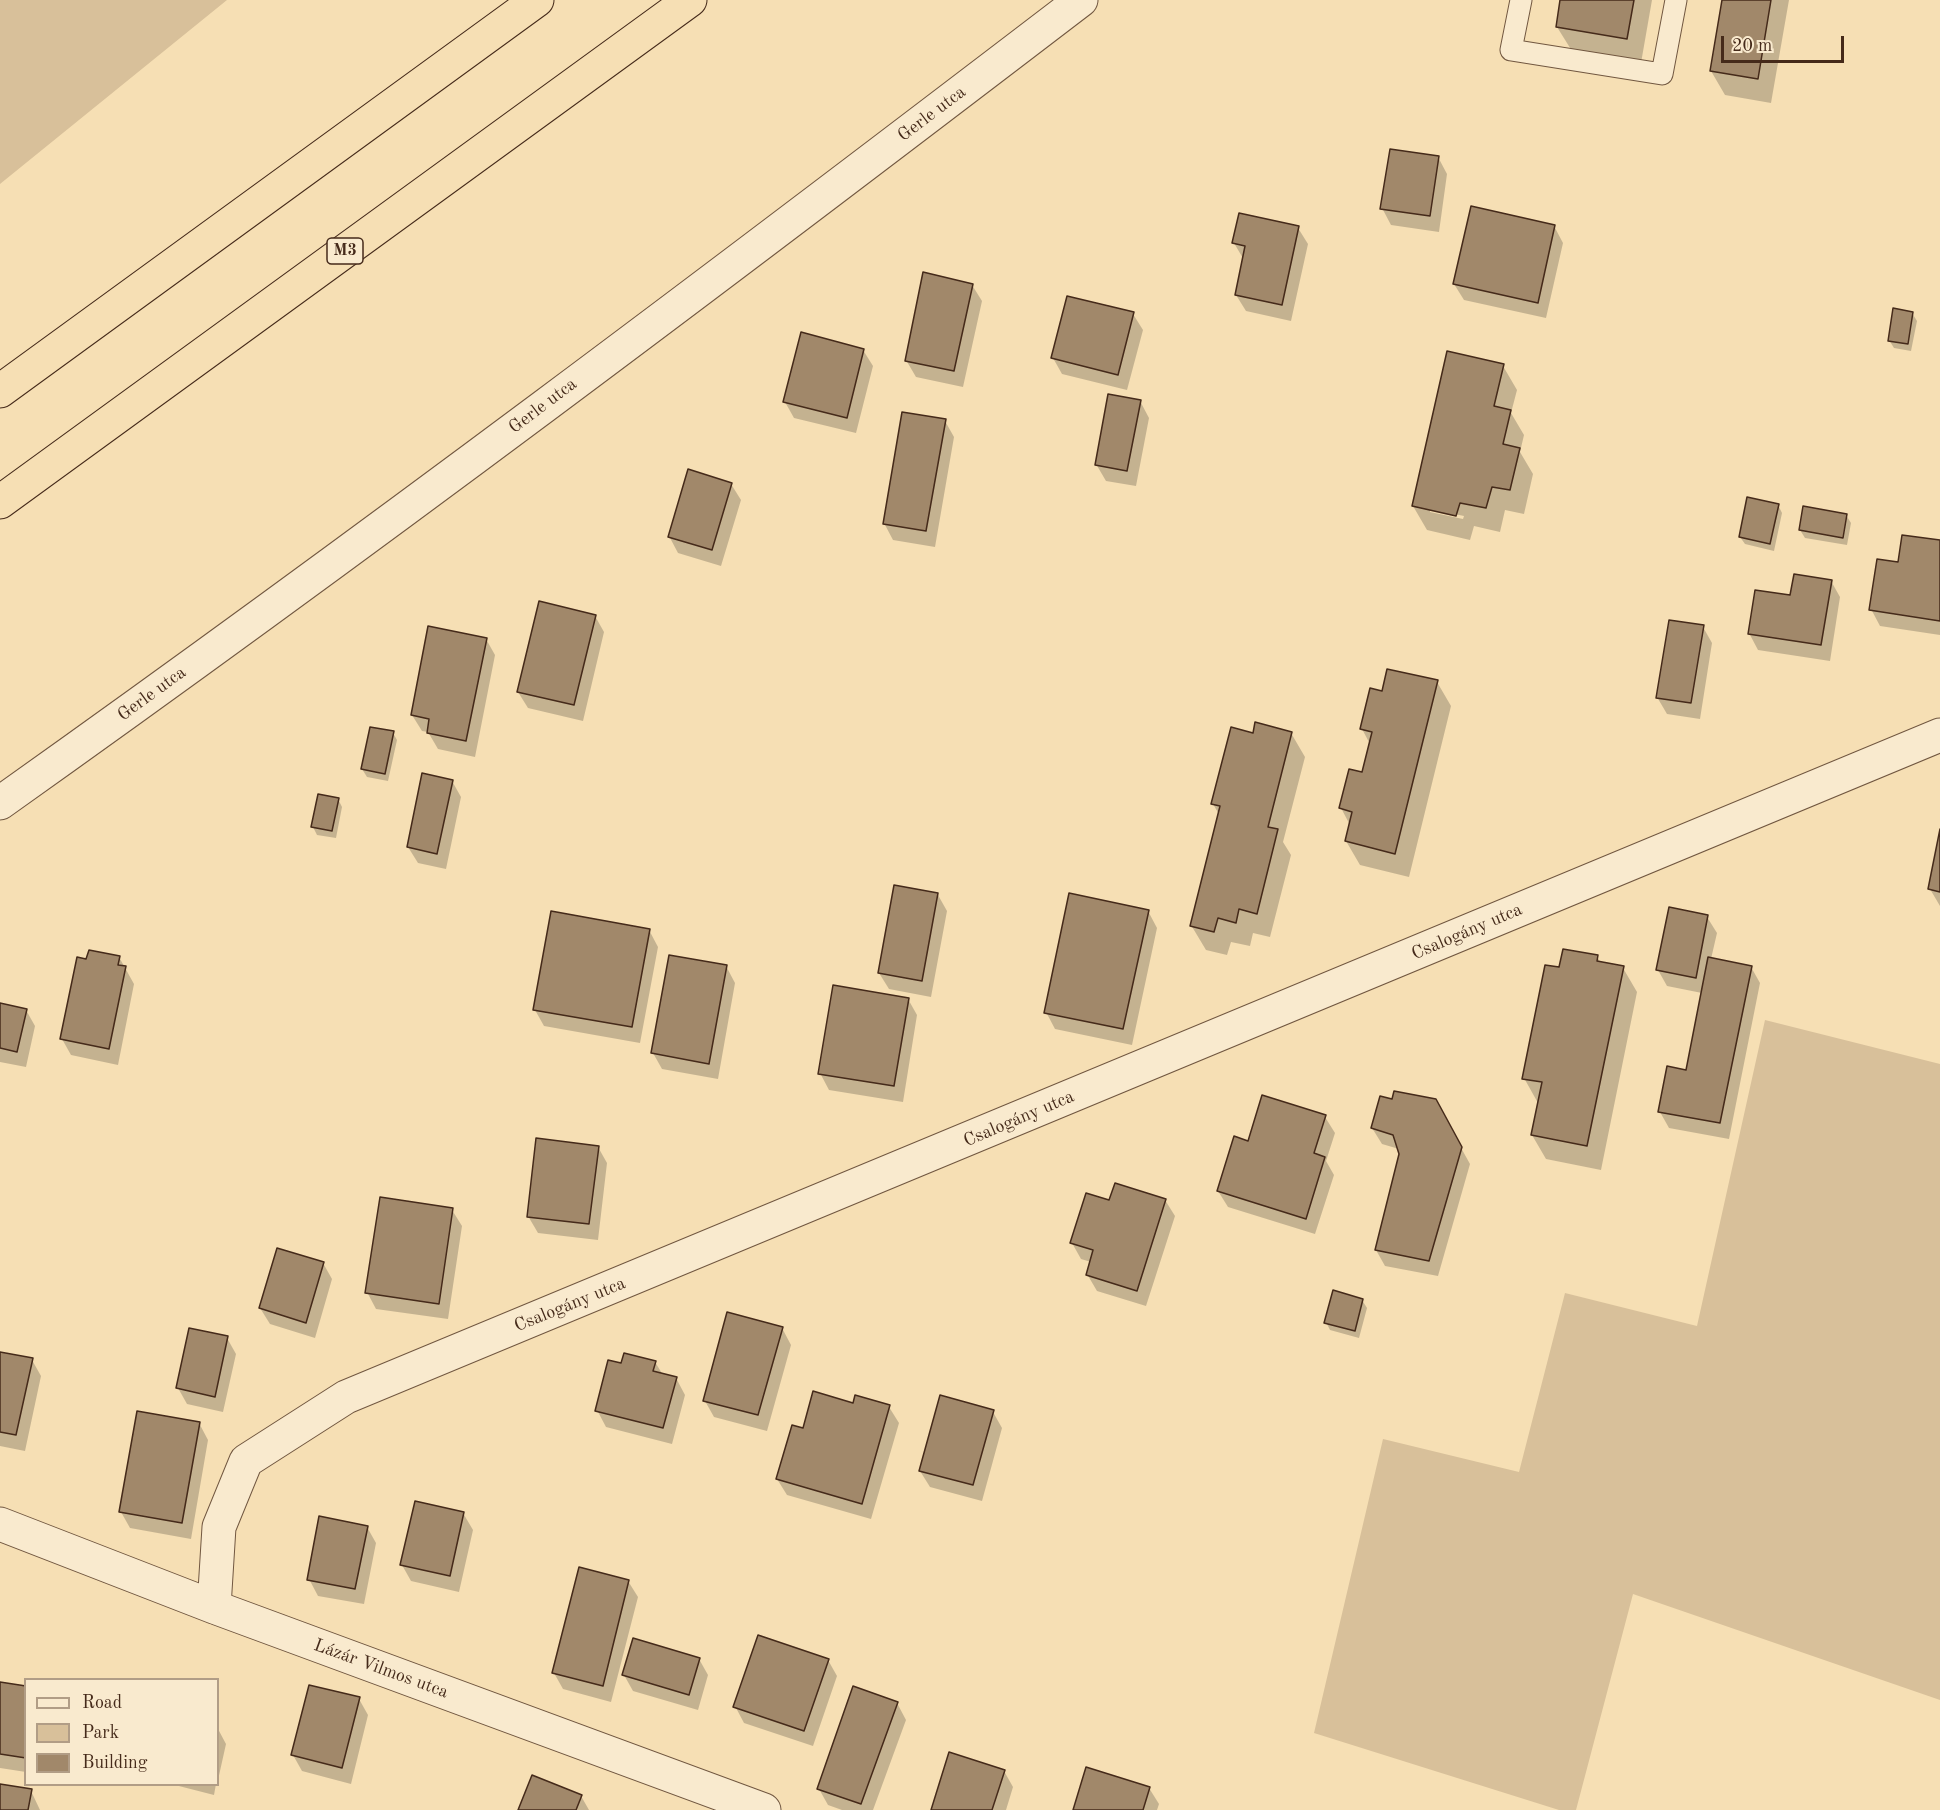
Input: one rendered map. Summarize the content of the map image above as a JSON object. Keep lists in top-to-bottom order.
{
  "streets": {
    "highway": ["M3"],
    "street": ["Gerle utca", "Csalogány utca", "Lázár Vilmos utca"]
  },
  "crossings": [
    ["Csalogány utca", "Lázár Vilmos utca"]
  ],
  "legend": ["Road", "Park", "Building"],
  "scale_bar": "20 m"
}
